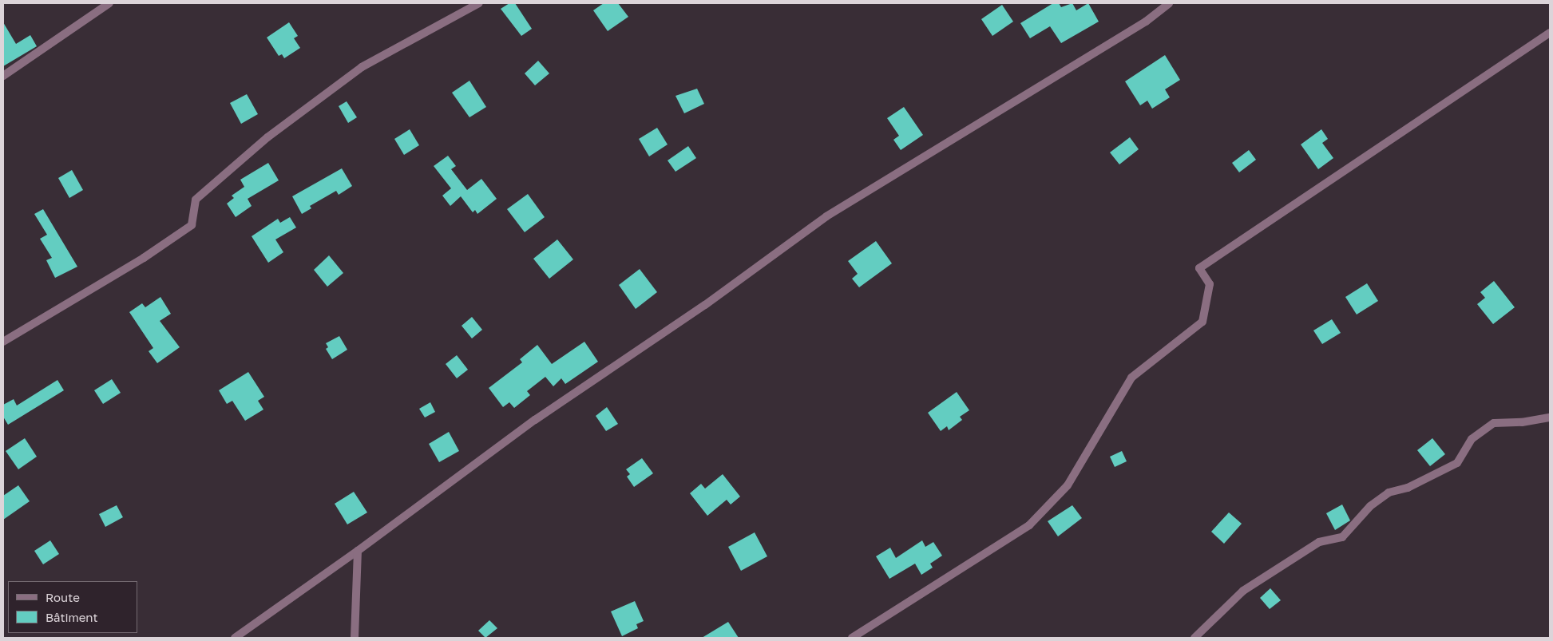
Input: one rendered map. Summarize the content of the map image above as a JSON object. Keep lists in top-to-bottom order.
{
  "legend": ["Route", "Bâtiment"]
}
